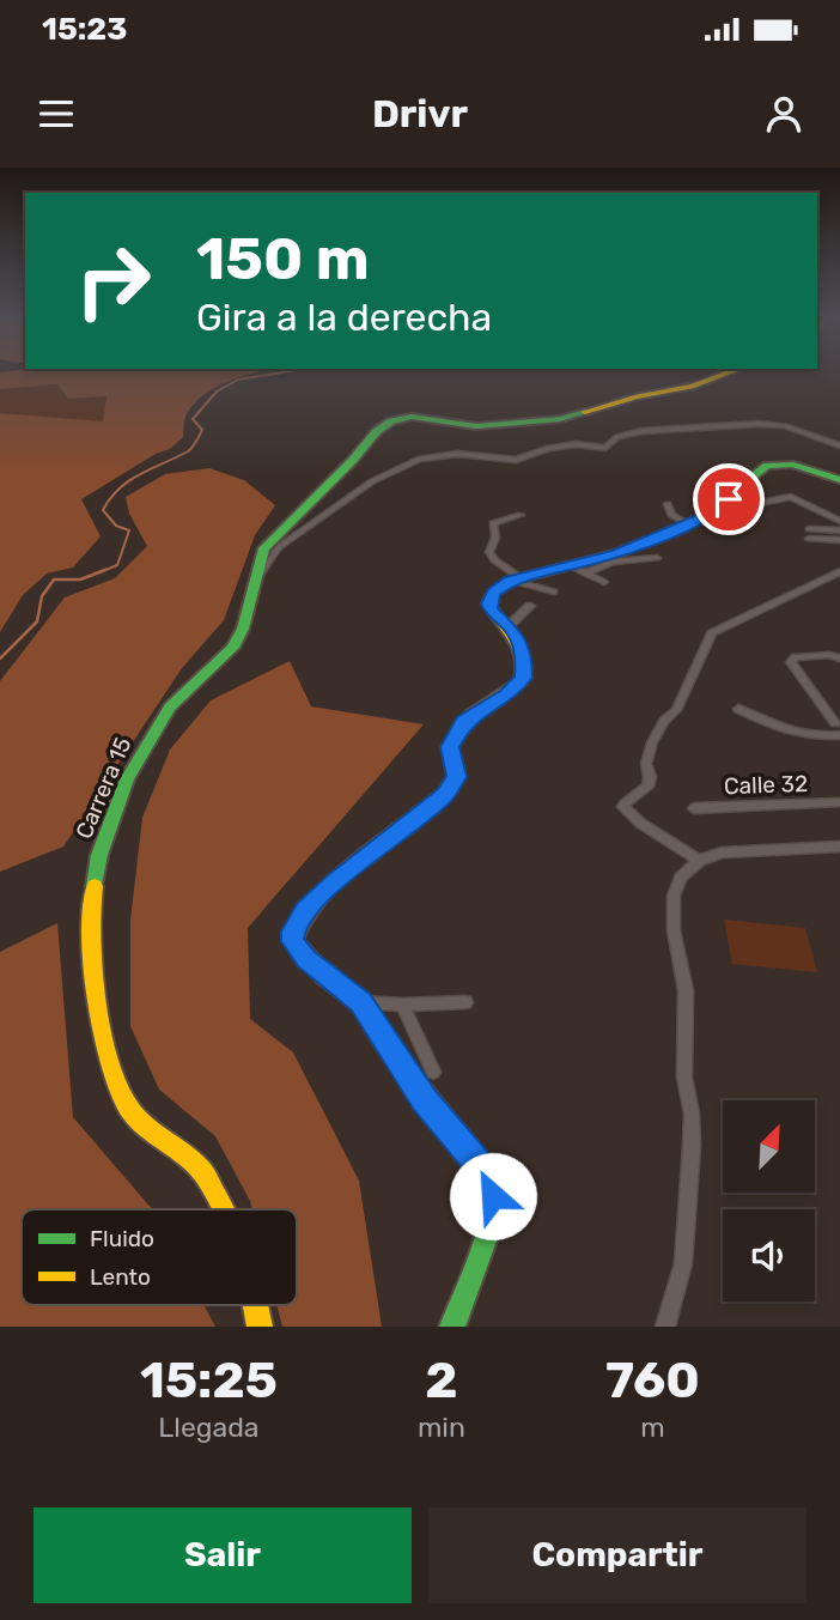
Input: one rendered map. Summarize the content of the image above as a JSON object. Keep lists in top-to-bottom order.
{
  "streets": {
    "main road": ["Carrera 15"],
    "street": ["Calle 32"]
  },
  "legend": ["Fluido", "Lento"],
  "north": "top right",
  "page": {
    "status": "15:23",
    "header": "Drivr",
    "turn": ["150 m", "Gira a la derecha"],
    "eta": [
      "15:25",
      "Llegada",
      "2",
      "min",
      "760",
      "m"
    ],
    "buttons": ["Salir", "Compartir"]
  }
}
